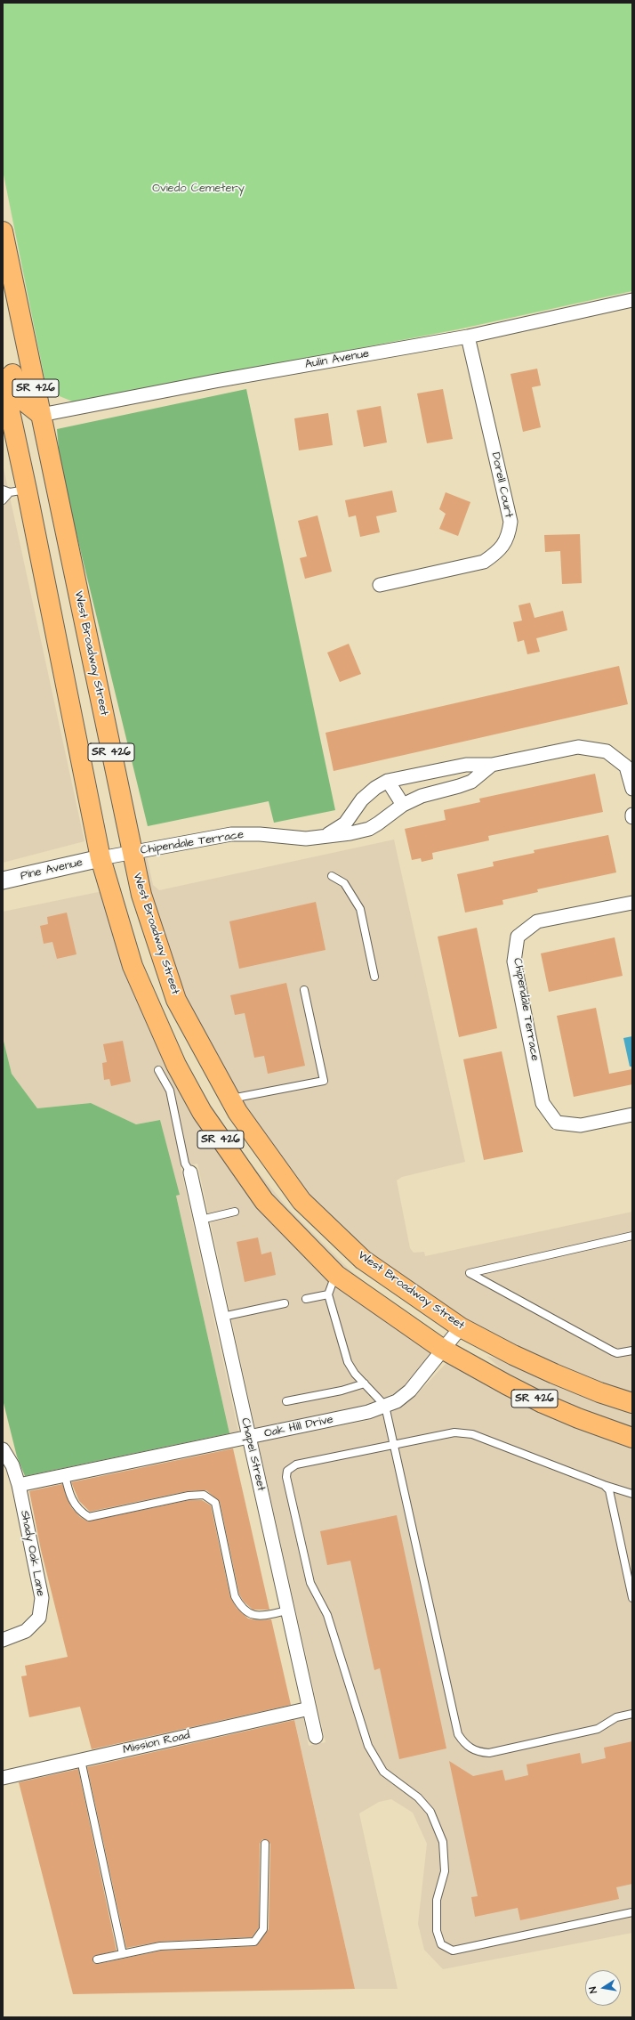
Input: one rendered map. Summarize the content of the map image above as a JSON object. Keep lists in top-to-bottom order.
{
  "streets": {
    "main road": ["SR 426", "West Broadway Street"],
    "street": [
      "Aulin Avenue",
      "Dorell Court",
      "Chipendale Terrace",
      "Pine Avenue",
      "Oak Hill Drive",
      "Chapel Street",
      "Shady Oak Lane",
      "Mission Road"
    ]
  },
  "crossings": [
    ["Aulin Avenue", "Dorell Court"],
    ["Aulin Avenue", "West Broadway Street"],
    ["SR 426", "Chipendale Terrace"],
    ["SR 426", "Pine Avenue"],
    ["SR 426", "Oak Hill Drive"],
    ["West Broadway Street", "Chipendale Terrace"],
    ["West Broadway Street", "Oak Hill Drive"],
    ["Chipendale Terrace", "Pine Avenue"],
    ["Oak Hill Drive", "Chapel Street"],
    ["Oak Hill Drive", "Shady Oak Lane"],
    ["Chapel Street", "Mission Road"]
  ],
  "parks": ["Oviedo Cemetery"],
  "north": "left"
}
